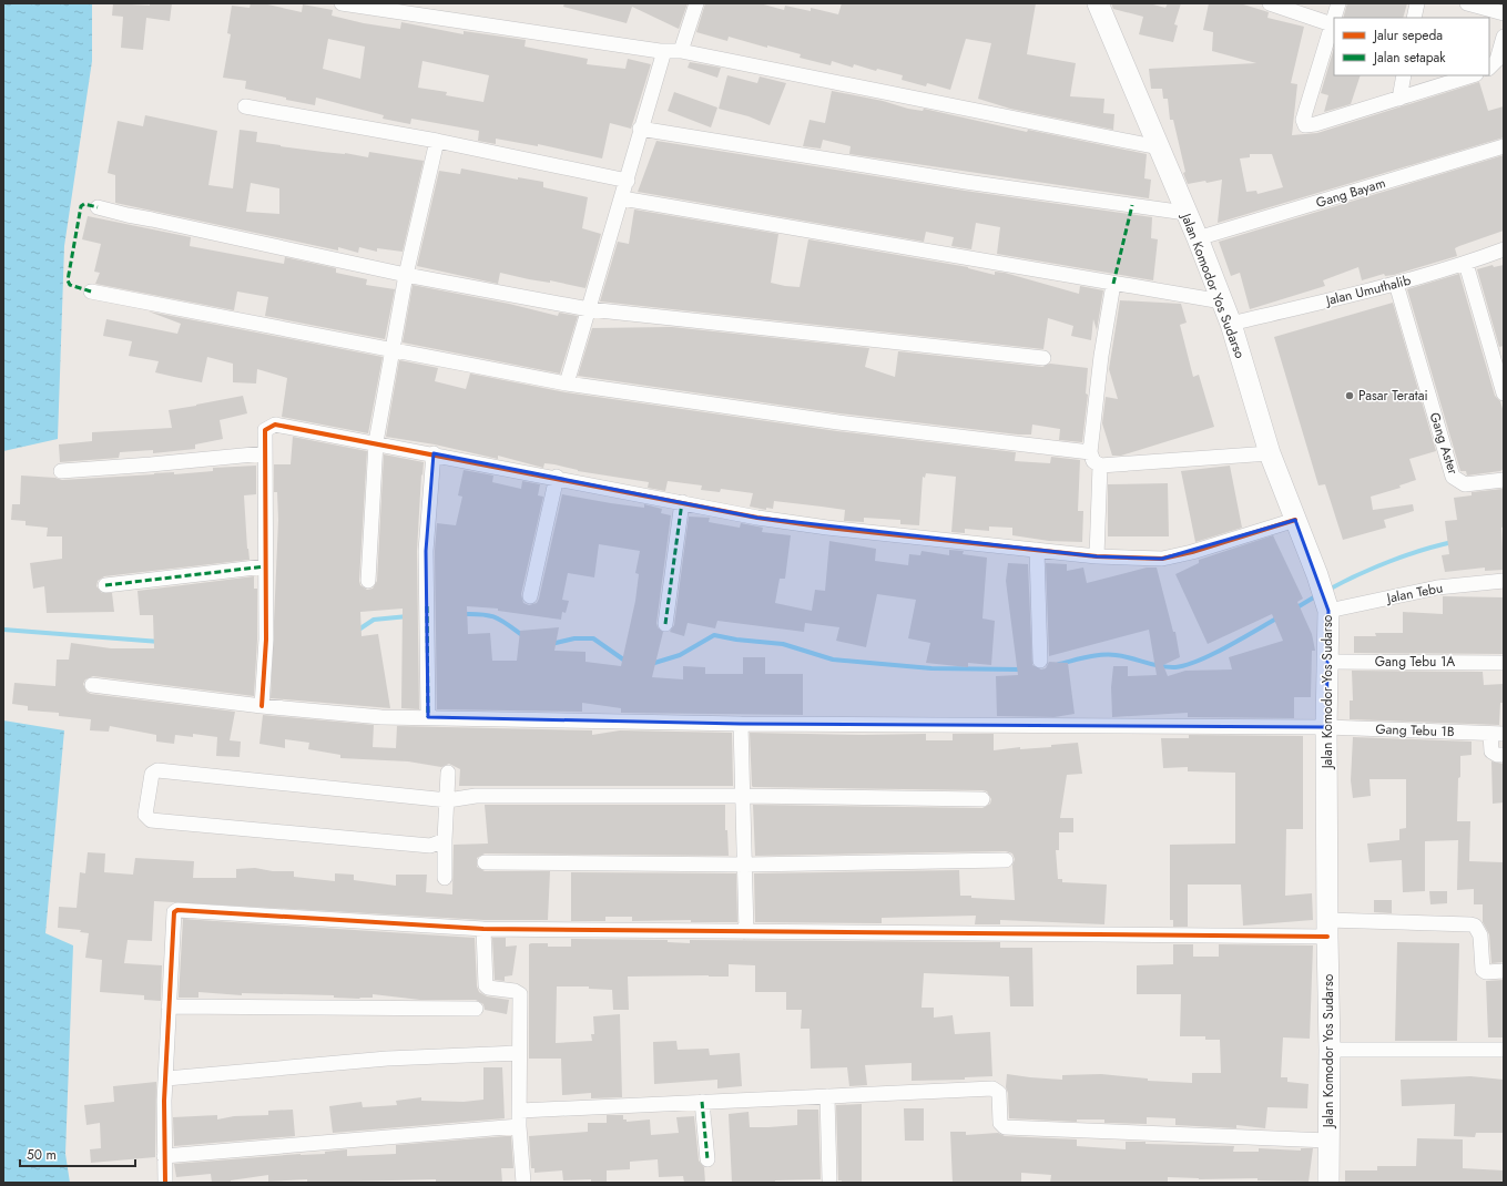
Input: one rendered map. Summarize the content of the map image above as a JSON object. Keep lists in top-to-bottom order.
{
  "streets": {
    "street": [
      "Gang Bayam",
      "Jalan Komodor Yos Sudarso",
      "Jalan Umuthalib",
      "Gang Aster",
      "Jalan Tebu",
      "Gang Tebu 1A",
      "Gang Tebu 1B"
    ]
  },
  "crossings": [
    ["Gang Bayam", "Jalan Komodor Yos Sudarso"],
    ["Jalan Komodor Yos Sudarso", "Jalan Umuthalib"],
    ["Jalan Komodor Yos Sudarso", "Jalan Tebu"],
    ["Jalan Komodor Yos Sudarso", "Gang Tebu 1A"],
    ["Jalan Komodor Yos Sudarso", "Gang Tebu 1B"],
    ["Jalan Umuthalib", "Gang Aster"]
  ],
  "places": ["Pasar Teratai"],
  "legend": ["Jalur sepeda", "Jalan setapak"],
  "scale_bar": "50 m"
}
